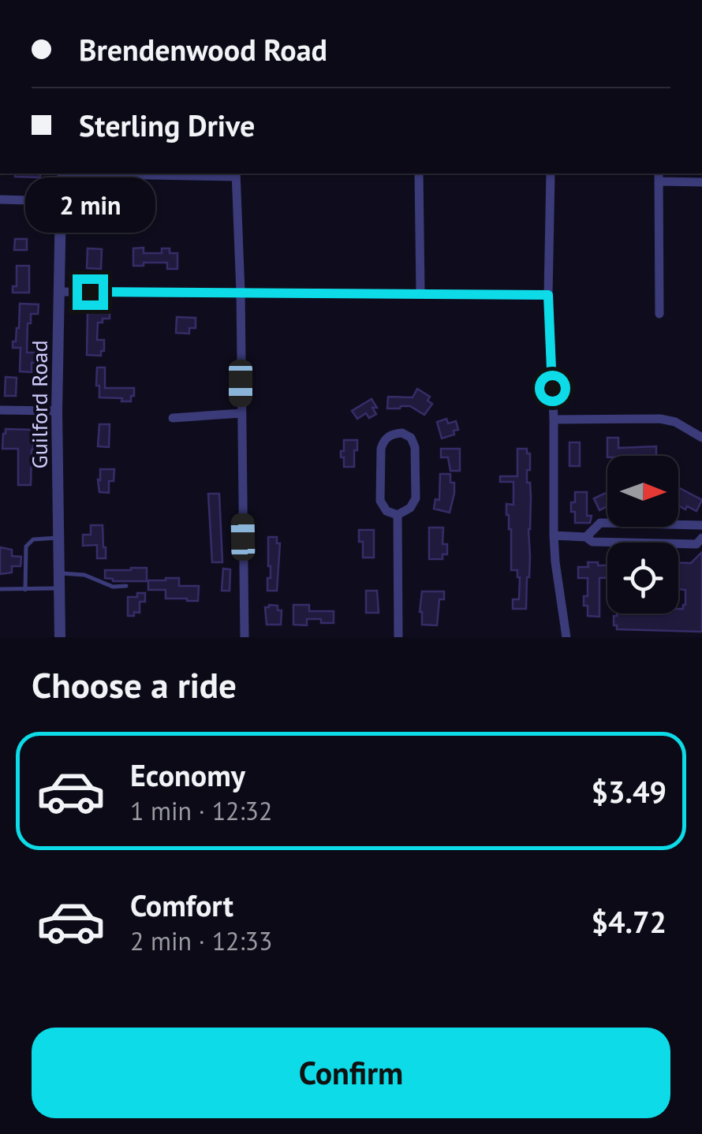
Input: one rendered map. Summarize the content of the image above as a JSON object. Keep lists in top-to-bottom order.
{
  "streets": {
    "street": ["Guilford Road"]
  },
  "north": "right",
  "page": {
    "banner": ["Brendenwood Road", "Sterling Drive"],
    "bubble": "2 min",
    "heading": "Choose a ride",
    "list": [
      {
        "name": "Economy",
        "note": "1 min · 12:32",
        "value": "$3.49"
      },
      {
        "name": "Comfort",
        "note": "2 min · 12:33",
        "value": "$4.72"
      }
    ],
    "buttons": "Confirm"
  }
}
